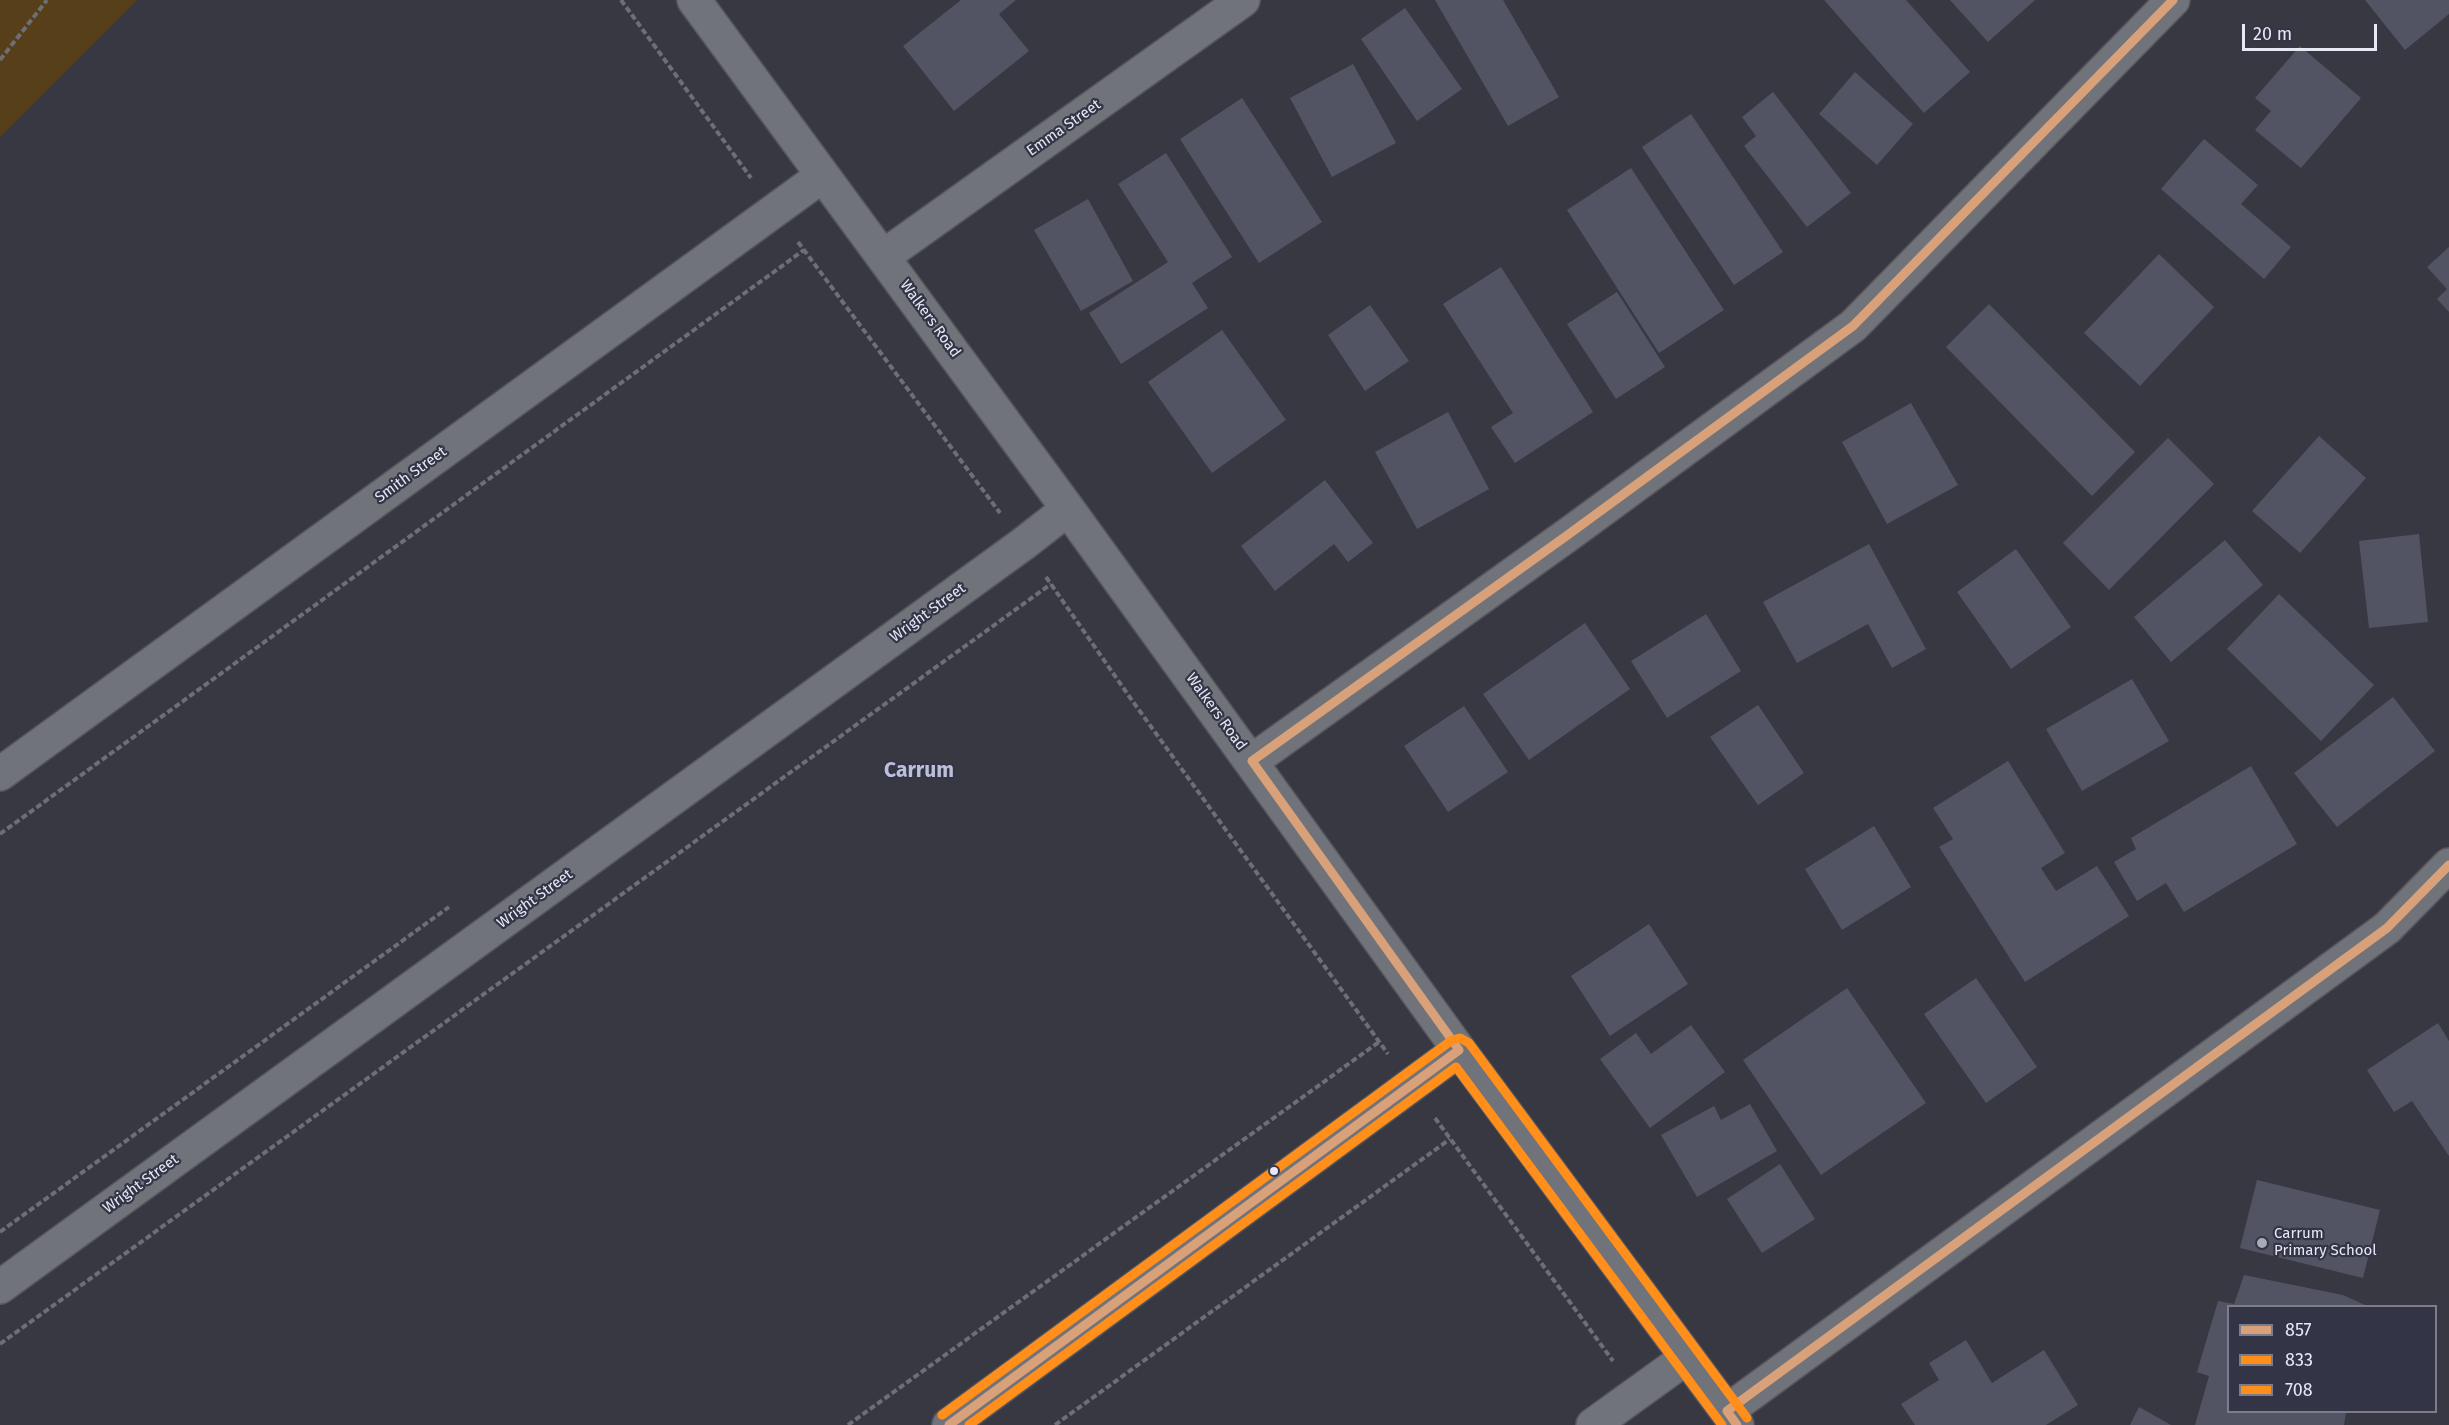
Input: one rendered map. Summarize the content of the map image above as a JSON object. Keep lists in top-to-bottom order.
{
  "streets": {
    "street": [
      "Emma Street",
      "Walkers Road",
      "Smith Street",
      "Wright Street"
    ]
  },
  "crossings": [
    ["Emma Street", "Walkers Road"],
    ["Walkers Road", "Smith Street"],
    ["Walkers Road", "Wright Street"]
  ],
  "districts": ["Carrum"],
  "places": ["Carrum Primary School"],
  "lines": ["transit line 857", "transit line 708", "transit line 833"],
  "legend": ["857", "833", "708"],
  "scale_bar": "20 m"
}
